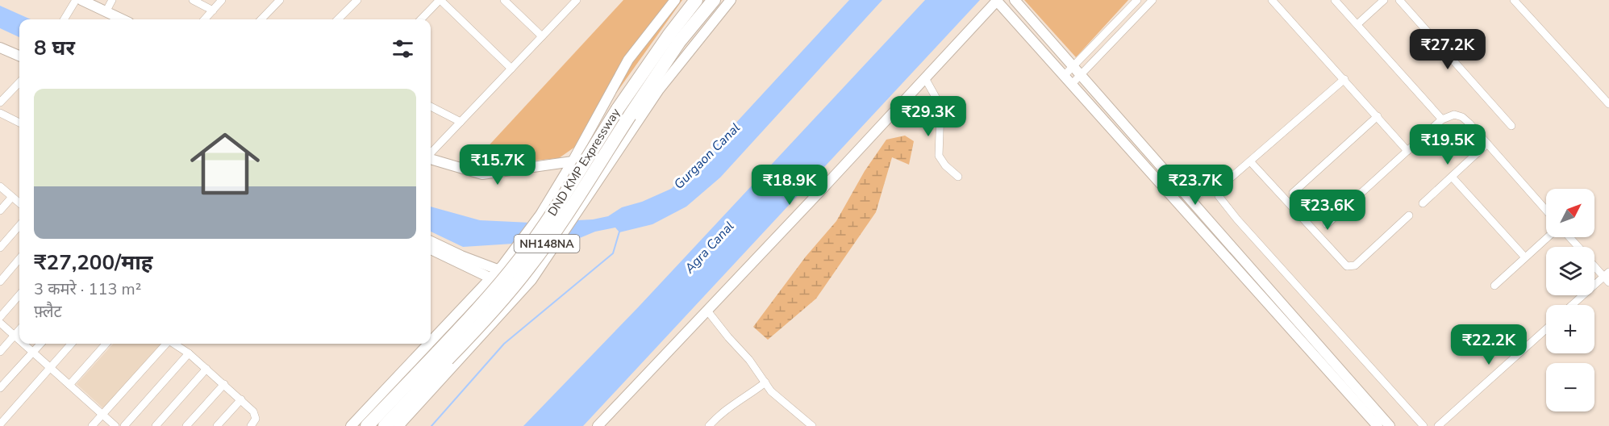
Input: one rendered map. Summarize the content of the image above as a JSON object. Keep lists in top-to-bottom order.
{
  "streets": {
    "highway": ["DND KMP Expressway", "NH148NA"]
  },
  "water": ["Gurgaon Canal", "Agra Canal"],
  "north": "top right",
  "page": {
    "heading": "8 घर",
    "price": [
      "₹27.2K",
      "₹29.3K",
      "₹19.5K",
      "₹15.7K",
      "₹18.9K",
      "₹23.7K",
      "₹23.6K",
      "₹22.2K"
    ],
    "list": [
      {
        "name": "₹27,200/माह",
        "note": "3 कमरे · 113 m² · फ़्लैट"
      }
    ],
    "map_buttons": ["+", "−"]
  }
}
